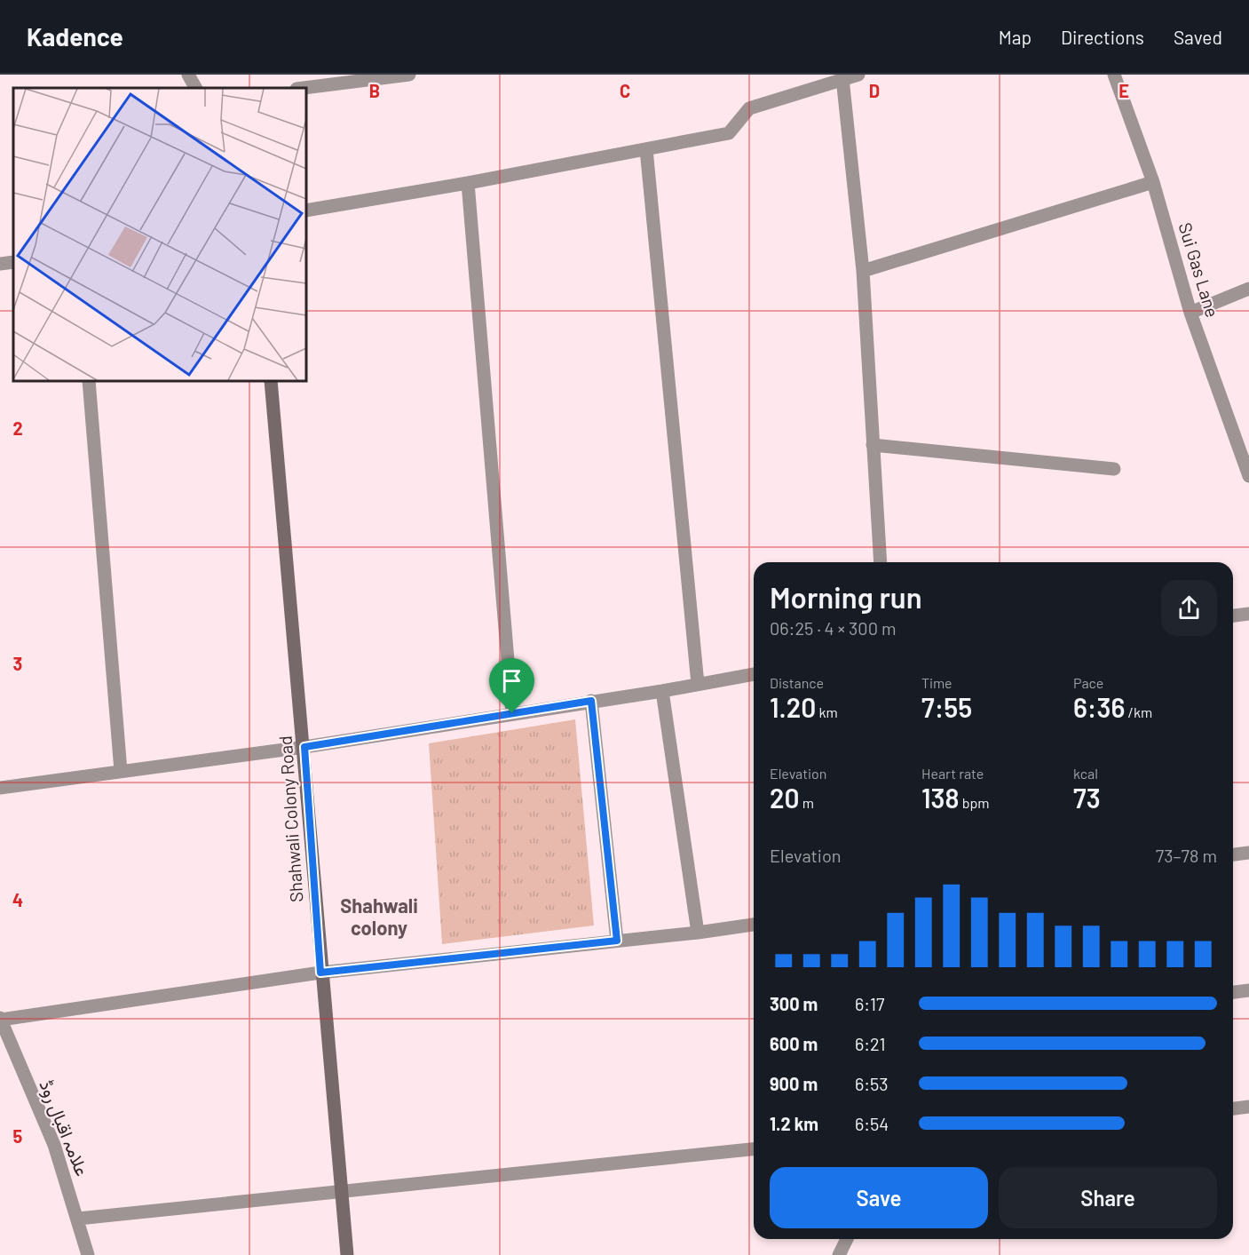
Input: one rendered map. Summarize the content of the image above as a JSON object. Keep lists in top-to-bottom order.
{
  "streets": {
    "main road": ["Shahwali Colony Road"],
    "street": ["Sui Gas Lane", "علامہ اقبال روڈ"]
  },
  "districts": ["Shahwali colony"],
  "page": {
    "header": "Kadence",
    "nav": ["Map", "Directions", "Saved"],
    "heading": ["Morning run", "06:25 · 4 × 300 m"],
    "stats": [
      ["Distance", "1.20 km"],
      ["Time", "7:55"],
      ["Pace", "6:36 /km"],
      ["Elevation", "20 m"],
      ["Heart rate", "138 bpm"],
      ["kcal", "73"]
    ],
    "chart": ["Elevation", "73–78 m"],
    "list": [
      {
        "name": "300 m",
        "note": "6:17"
      },
      {
        "name": "600 m",
        "note": "6:21"
      },
      {
        "name": "900 m",
        "note": "6:53"
      },
      {
        "name": "1.2 km",
        "note": "6:54"
      }
    ],
    "buttons": ["Save", "Share"]
  },
  "grid": {
    "columns": [
      "B",
      "C",
      "D",
      "E"
    ],
    "rows": [
      "2",
      "3",
      "4",
      "5"
    ]
  }
}
